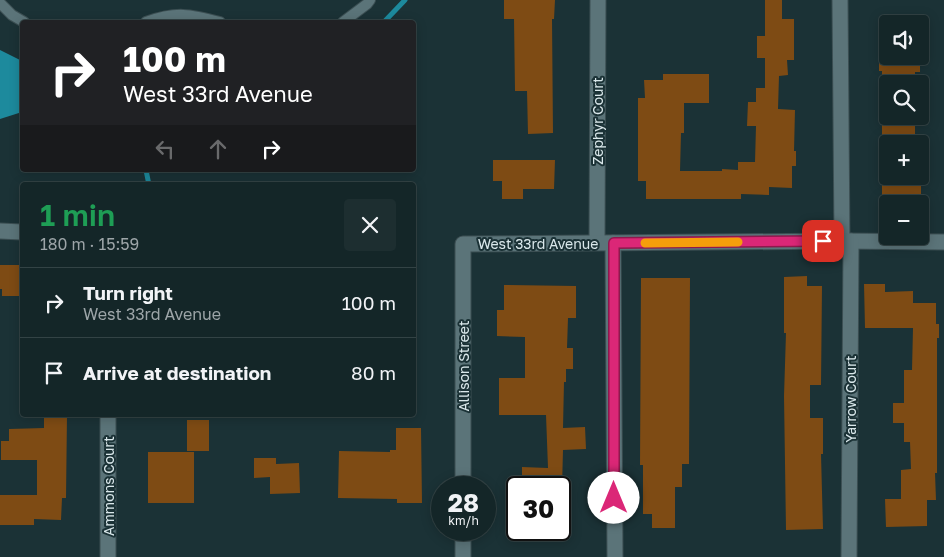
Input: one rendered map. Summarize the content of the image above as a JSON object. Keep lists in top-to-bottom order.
{
  "streets": {
    "street": [
      "Zephyr Court",
      "West 33rd Avenue",
      "Allison Street",
      "Yarrow Court",
      "Ammons Court"
    ]
  },
  "crossings": [
    ["Zephyr Court", "West 33rd Avenue"],
    ["West 33rd Avenue", "Allison Street"],
    ["West 33rd Avenue", "Yarrow Court"]
  ],
  "page": {
    "map_buttons": ["+", "−"],
    "turn": ["100 m", "West 33rd Avenue"],
    "heading": ["1 min", "180 m · 15:59"],
    "list": [
      {
        "name": "Turn right",
        "note": "West 33rd Avenue",
        "value": "100 m"
      },
      {
        "name": "Arrive at destination",
        "value": "80 m"
      }
    ],
    "speed": "28 km/h",
    "limit": "30"
  }
}
